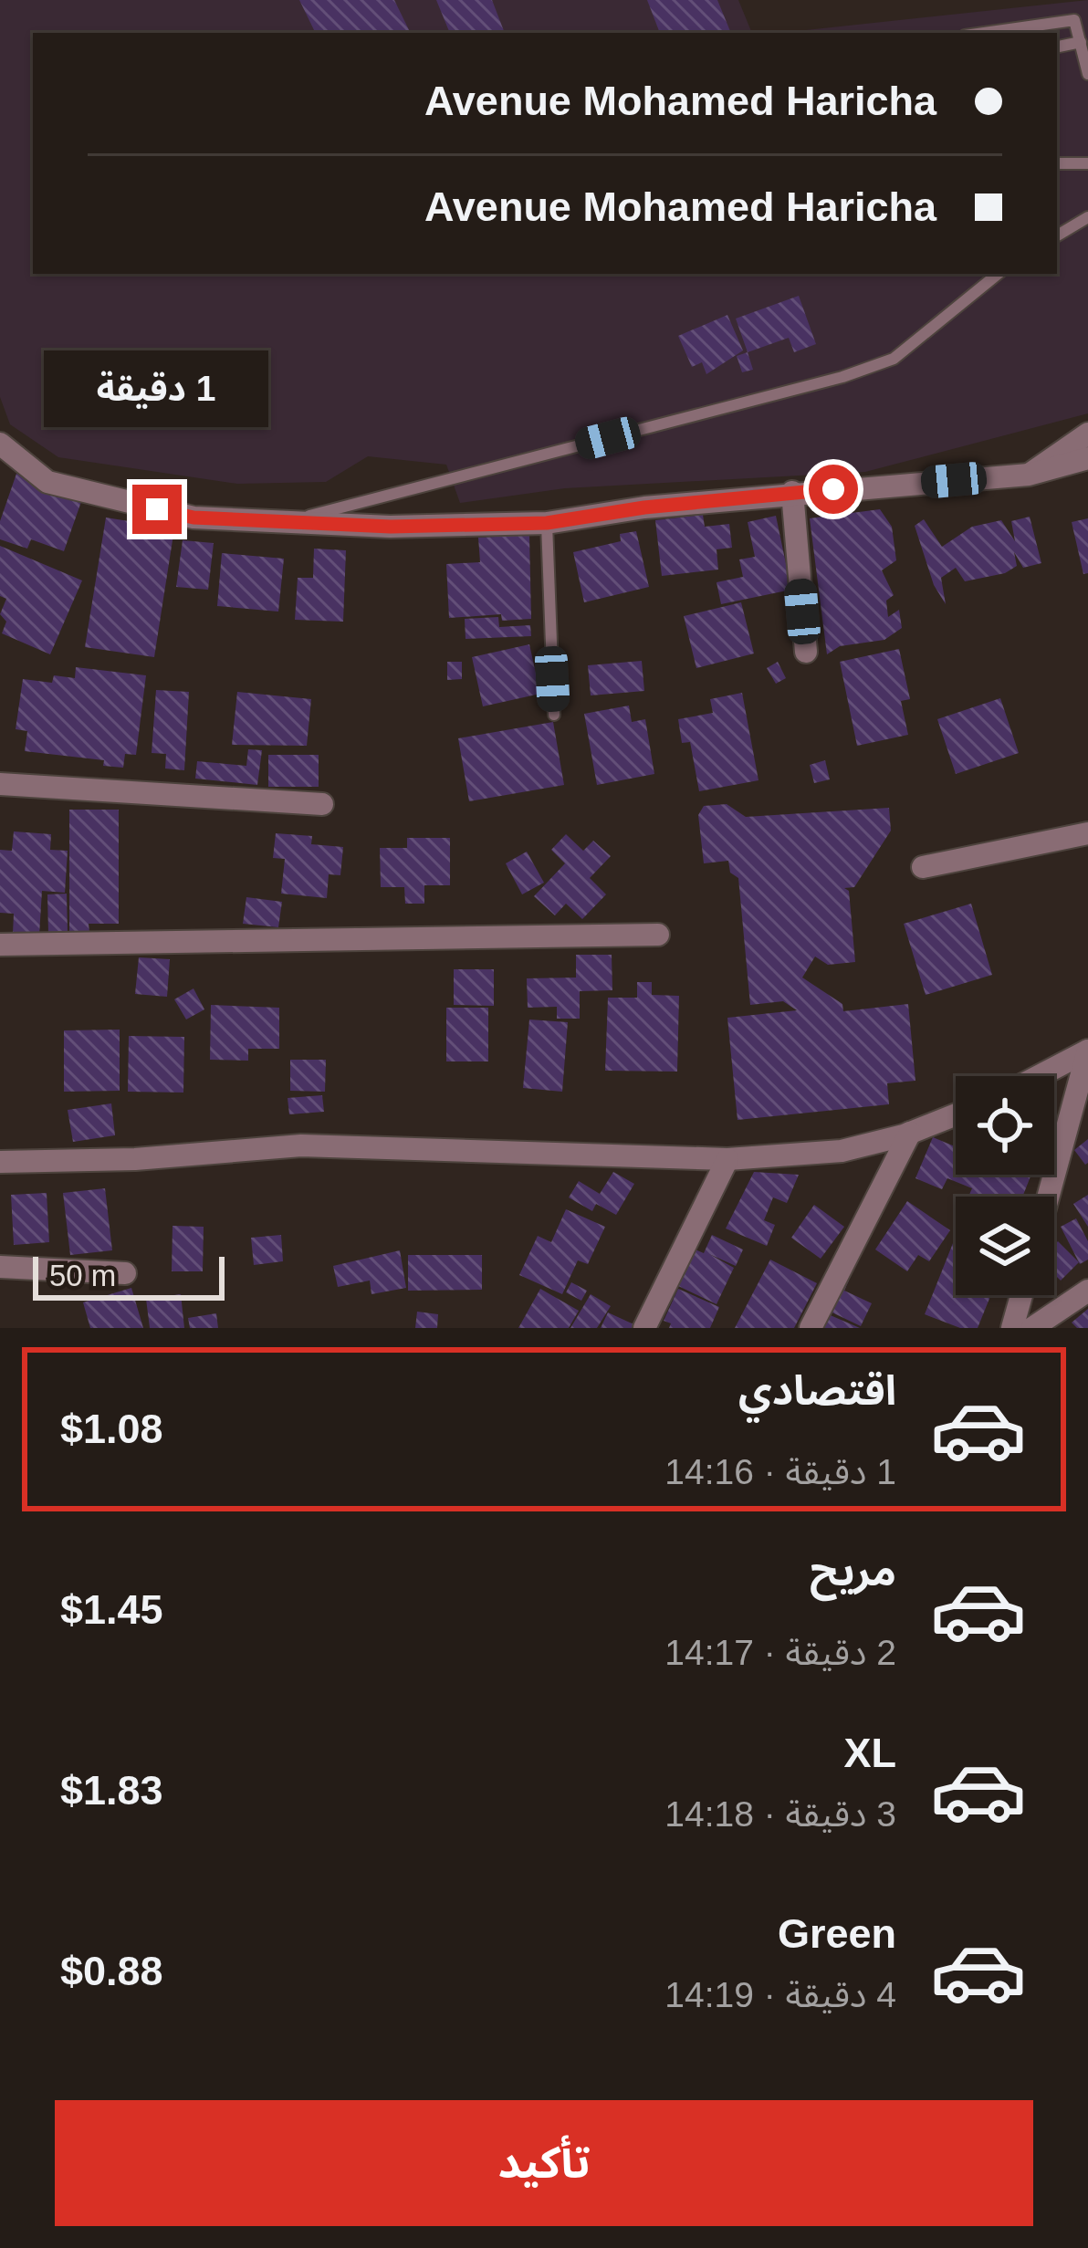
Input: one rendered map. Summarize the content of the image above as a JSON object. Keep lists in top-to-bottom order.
{
  "scale_bar": "50 m",
  "page": {
    "banner": ["Avenue Mohamed Haricha", "Avenue Mohamed Haricha"],
    "bubble": "1 دقيقة",
    "scale": "50 m",
    "list": [
      {
        "name": "اقتصادي",
        "note": "1 دقيقة · 14:16",
        "value": "$1.08"
      },
      {
        "name": "مريح",
        "note": "2 دقيقة · 14:17",
        "value": "$1.45"
      },
      {
        "name": "XL",
        "note": "3 دقيقة · 14:18",
        "value": "$1.83"
      },
      {
        "name": "Green",
        "note": "4 دقيقة · 14:19",
        "value": "$0.88"
      }
    ],
    "buttons": "تأكيد"
  }
}
